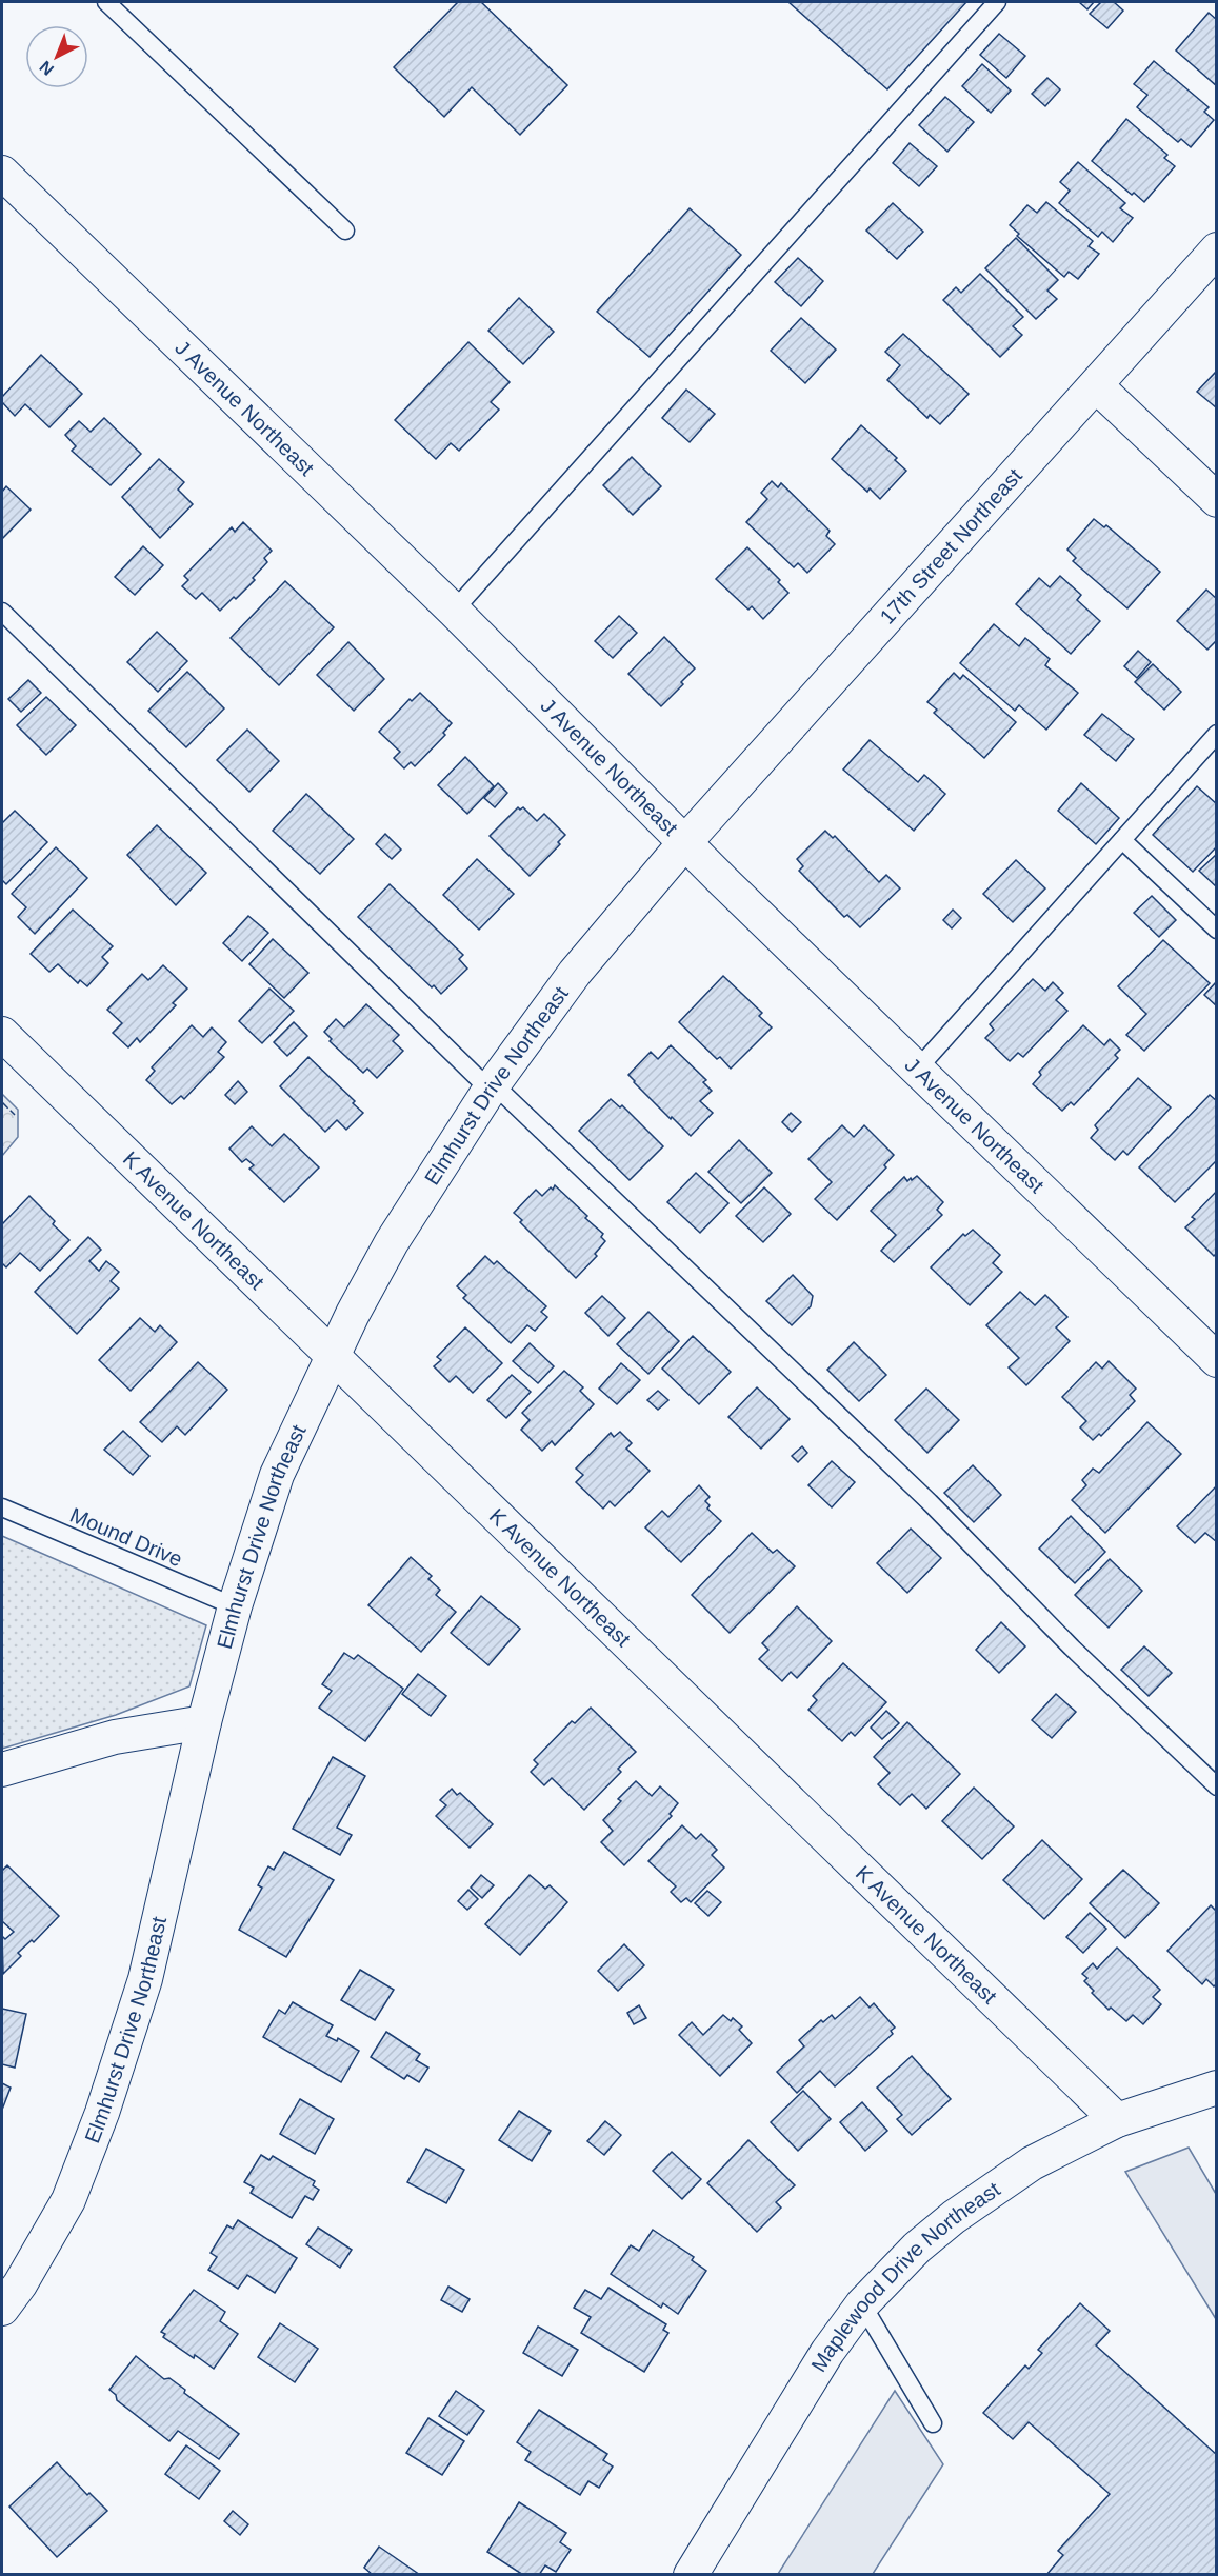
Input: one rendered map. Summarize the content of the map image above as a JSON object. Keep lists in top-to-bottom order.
{
  "streets": {
    "street": [
      "J Avenue Northeast",
      "17th Street Northeast",
      "Elmhurst Drive Northeast",
      "K Avenue Northeast",
      "Maplewood Drive Northeast"
    ],
    "lane": ["Mound Drive"]
  },
  "crossings": [
    ["J Avenue Northeast", "17th Street Northeast"],
    ["J Avenue Northeast", "Elmhurst Drive Northeast"],
    ["17th Street Northeast", "Elmhurst Drive Northeast"],
    ["Elmhurst Drive Northeast", "K Avenue Northeast"],
    ["Elmhurst Drive Northeast", "Mound Drive"],
    ["K Avenue Northeast", "Maplewood Drive Northeast"]
  ],
  "north": "bottom left"
}
